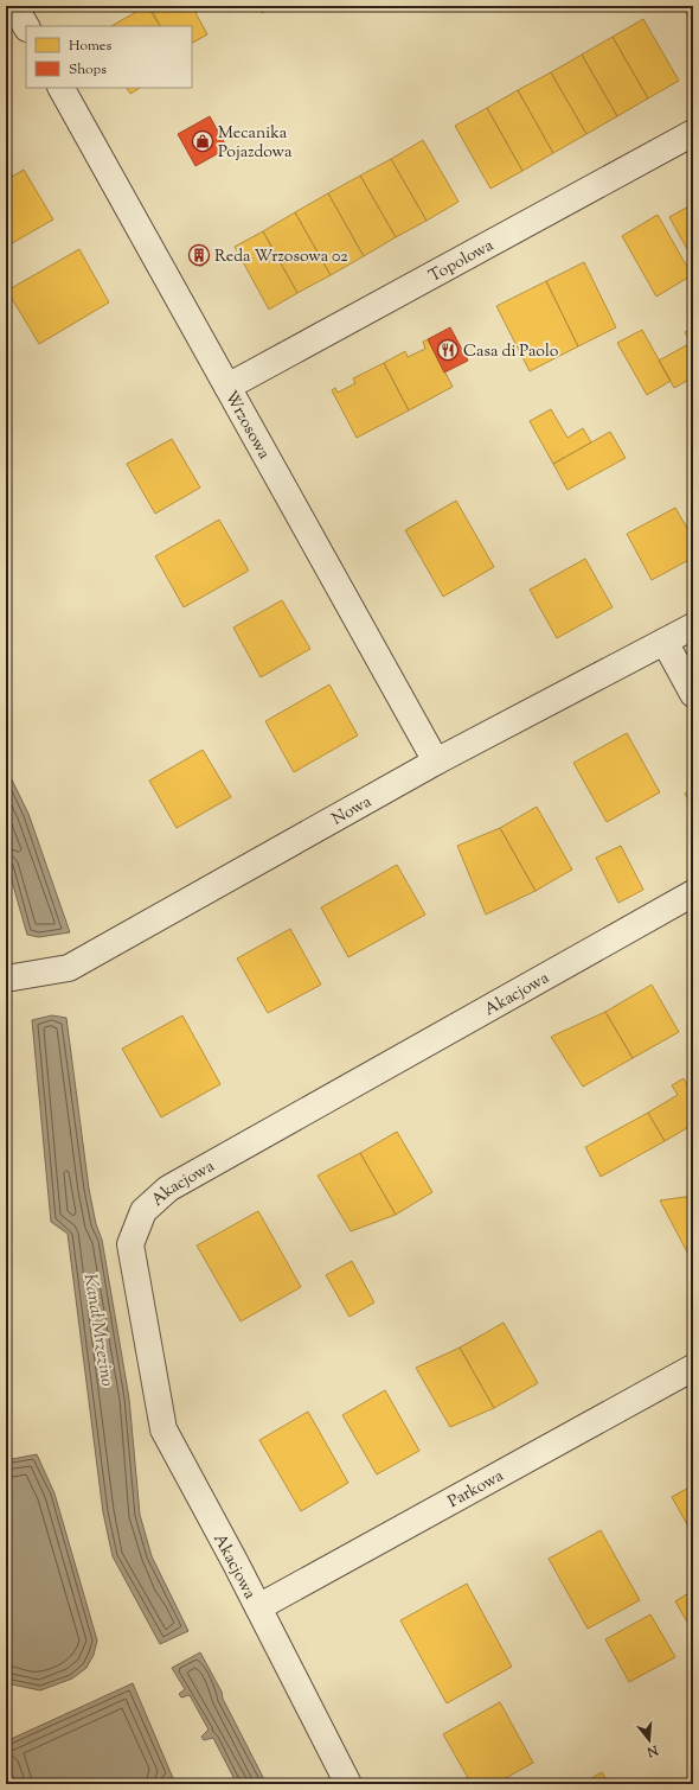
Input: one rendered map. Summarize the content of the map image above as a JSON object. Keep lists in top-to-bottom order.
{
  "streets": {
    "street": [
      "Topolowa",
      "Wrzosowa",
      "Nowa",
      "Akacjowa",
      "Parkowa"
    ]
  },
  "crossings": [
    ["Topolowa", "Wrzosowa"],
    ["Wrzosowa", "Nowa"],
    ["Akacjowa", "Parkowa"]
  ],
  "water": ["Kanał Mrzezino"],
  "places": {
    "shop": ["Mecanika Pojazdowa"],
    "building": ["Reda Wrzosowa 02"],
    "restaurant": ["Casa di Paolo"]
  },
  "legend": ["Homes", "Shops"],
  "north": "bottom"
}
